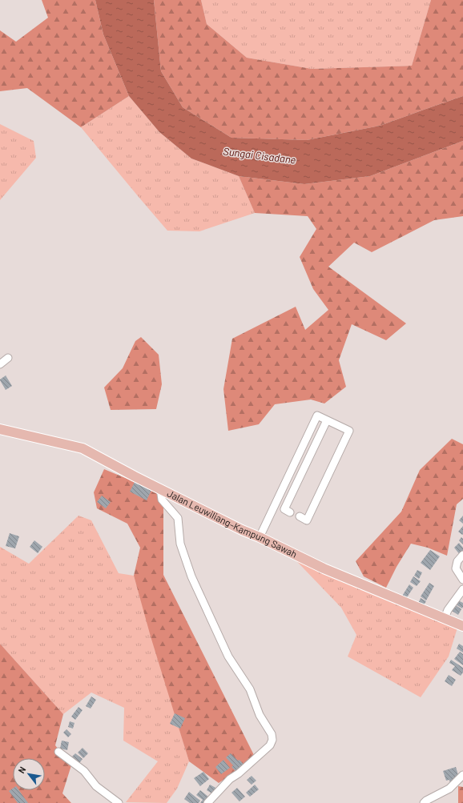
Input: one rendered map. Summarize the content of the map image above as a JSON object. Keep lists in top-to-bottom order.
{
  "streets": {
    "main road": ["Jalan Leuwiliang–Kampung Sawah"]
  },
  "water": ["Sungai Cisadane"],
  "north": "top left"
}
